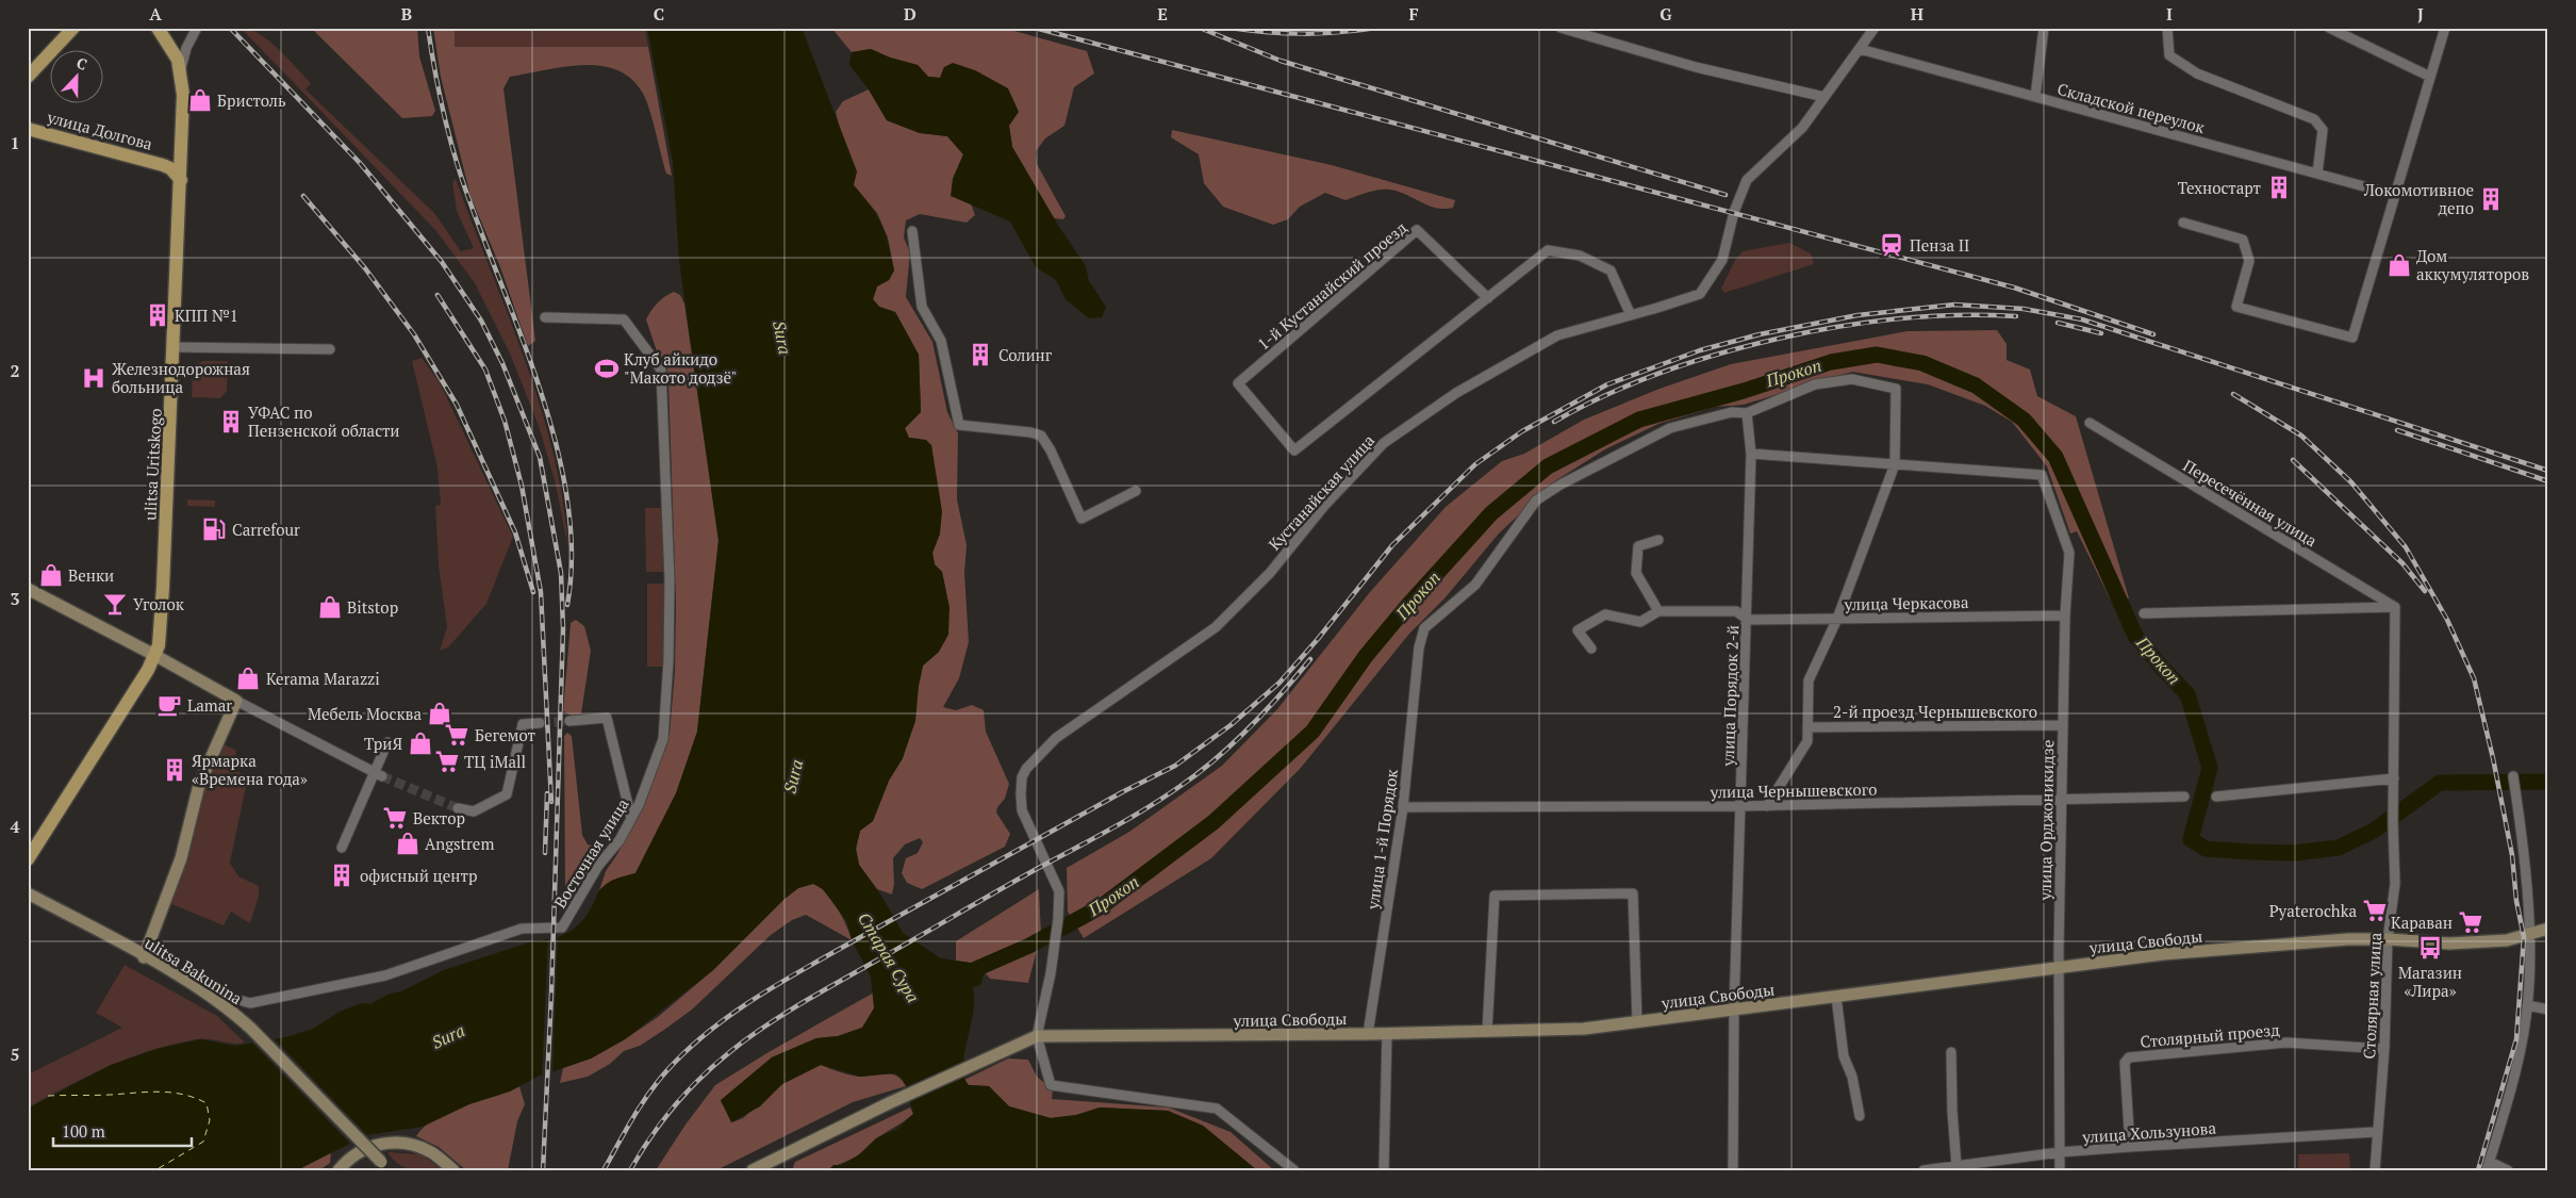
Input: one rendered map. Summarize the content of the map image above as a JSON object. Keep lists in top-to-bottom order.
{
  "streets": {
    "main road": [
      "улица Долгова",
      "ulitsa Uritskogo",
      "улица Свободы",
      "ulitsa Bakunina"
    ],
    "street": [
      "Складской переулок",
      "1-й Кустанайский проезд",
      "Кустанайская улица",
      "Пересечённая улица",
      "улица Черкасова",
      "улица Порядок 2-й",
      "2-й проезд Чернышевского",
      "улица Чернышевского",
      "улица Орджоникидзе",
      "улица 1-й Порядок",
      "Восточная улица",
      "Столярная улица",
      "Столярный проезд",
      "улица Хользунова"
    ]
  },
  "crossings": [
    ["улица Долгова", "ulitsa Uritskogo"],
    ["Кустанайская улица", "улица Свободы"],
    ["улица Черкасова", "улица Порядок 2-й"],
    ["улица Черкасова", "улица Орджоникидзе"],
    ["улица Порядок 2-й", "улица Чернышевского"],
    ["улица Порядок 2-й", "улица 1-й Порядок"],
    ["улица Порядок 2-й", "улица Свободы"],
    ["2-й проезд Чернышевского", "улица Орджоникидзе"],
    ["улица Чернышевского", "улица Орджоникидзе"],
    ["улица Чернышевского", "улица 1-й Порядок"],
    ["улица Орджоникидзе", "улица 1-й Порядок"],
    ["улица Орджоникидзе", "улица Свободы"],
    ["улица Орджоникидзе", "улица Хользунова"],
    ["улица 1-й Порядок", "улица Свободы"],
    ["Восточная улица", "ulitsa Bakunina"],
    ["улица Свободы", "Столярная улица"],
    ["Столярная улица", "Столярный проезд"],
    ["Столярная улица", "улица Хользунова"],
    ["Столярный проезд", "улица Хользунова"]
  ],
  "water": ["Sura", "Прокоп", "Старая Сура"],
  "places": {
    "shop": [
      "Бристоль",
      "Дом аккумуляторов",
      "Венки",
      "Bitstop",
      "Kerama Marazzi",
      "Мебель Москва",
      "ТриЯ",
      "Angstrem"
    ],
    "building": [
      "Техностарт",
      "Локомотивное депо",
      "КПП №1",
      "Солинг",
      "УФАС по Пензенской области",
      "Ярмарка «Времена года»",
      "офисный центр"
    ],
    "station": ["Пенза II"],
    "sports": ["Клуб айкидо \"Макото додзё\""],
    "hospital": ["Железнодорожная больница"],
    "fuel station": ["Carrefour"],
    "bar": ["Уголок"],
    "cafe": ["Lamar"],
    "supermarket": [
      "Бегемот",
      "ТЦ iMall",
      "Вектор",
      "Pyaterochka",
      "Караван"
    ],
    "bus stop": ["Магазин «Лира»"]
  },
  "scale_bar": "100 m",
  "north": "top",
  "grid": {
    "columns": [
      "A",
      "B",
      "C",
      "D",
      "E",
      "F",
      "G",
      "H",
      "I",
      "J"
    ],
    "rows": [
      "1",
      "2",
      "3",
      "4",
      "5"
    ]
  }
}
